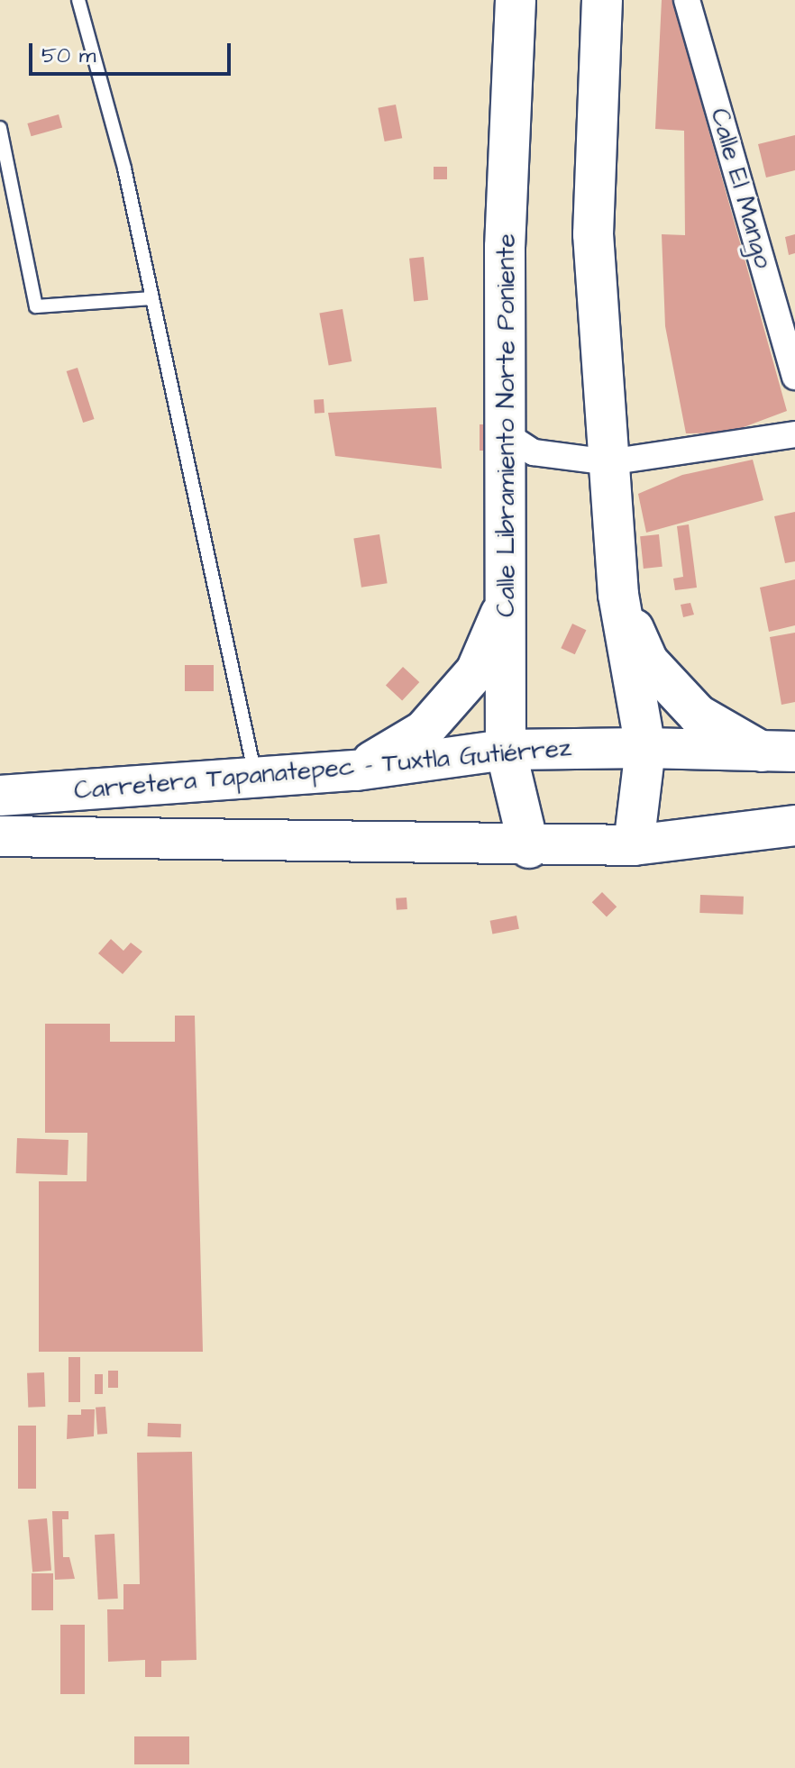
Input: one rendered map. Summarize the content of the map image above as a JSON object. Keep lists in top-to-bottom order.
{
  "streets": {
    "main road": ["Calle Libramiento Norte Poniente", "Carretera Tapanatepec - Tuxtla Gutiérrez"],
    "street": ["Calle El Mango"]
  },
  "crossings": [
    ["Calle Libramiento Norte Poniente", "Carretera Tapanatepec - Tuxtla Gutiérrez"]
  ],
  "scale_bar": "50 m"
}
